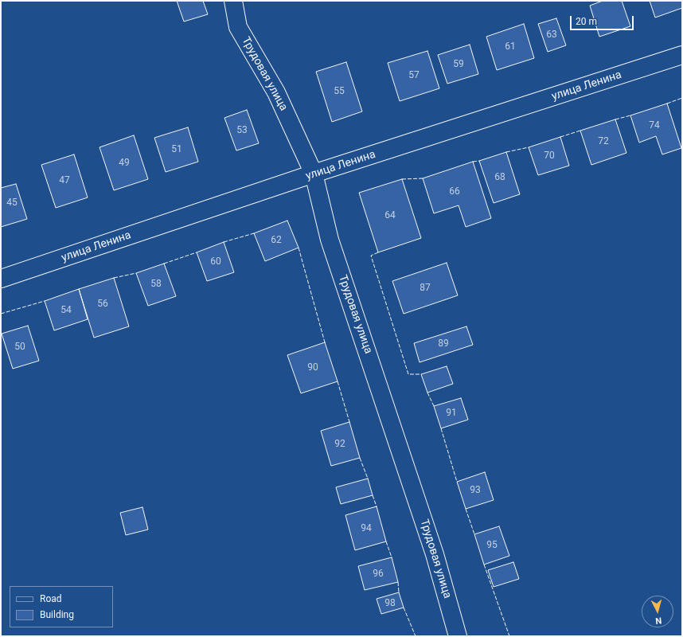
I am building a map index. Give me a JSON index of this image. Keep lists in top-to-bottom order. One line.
{"streets":{"main road":["Трудовая улица","улица Ленина"]},"crossings":[["Трудовая улица","улица Ленина"]],"house_numbers":["63","61","59","57","55","74","53","72","51","70","49","68","47","66","45","64","62","60","58","87","56","54","89","50","90","91","92","93","94","95","96","98"],"legend":["Road","Building"],"scale_bar":"20 m","north":"bottom"}
